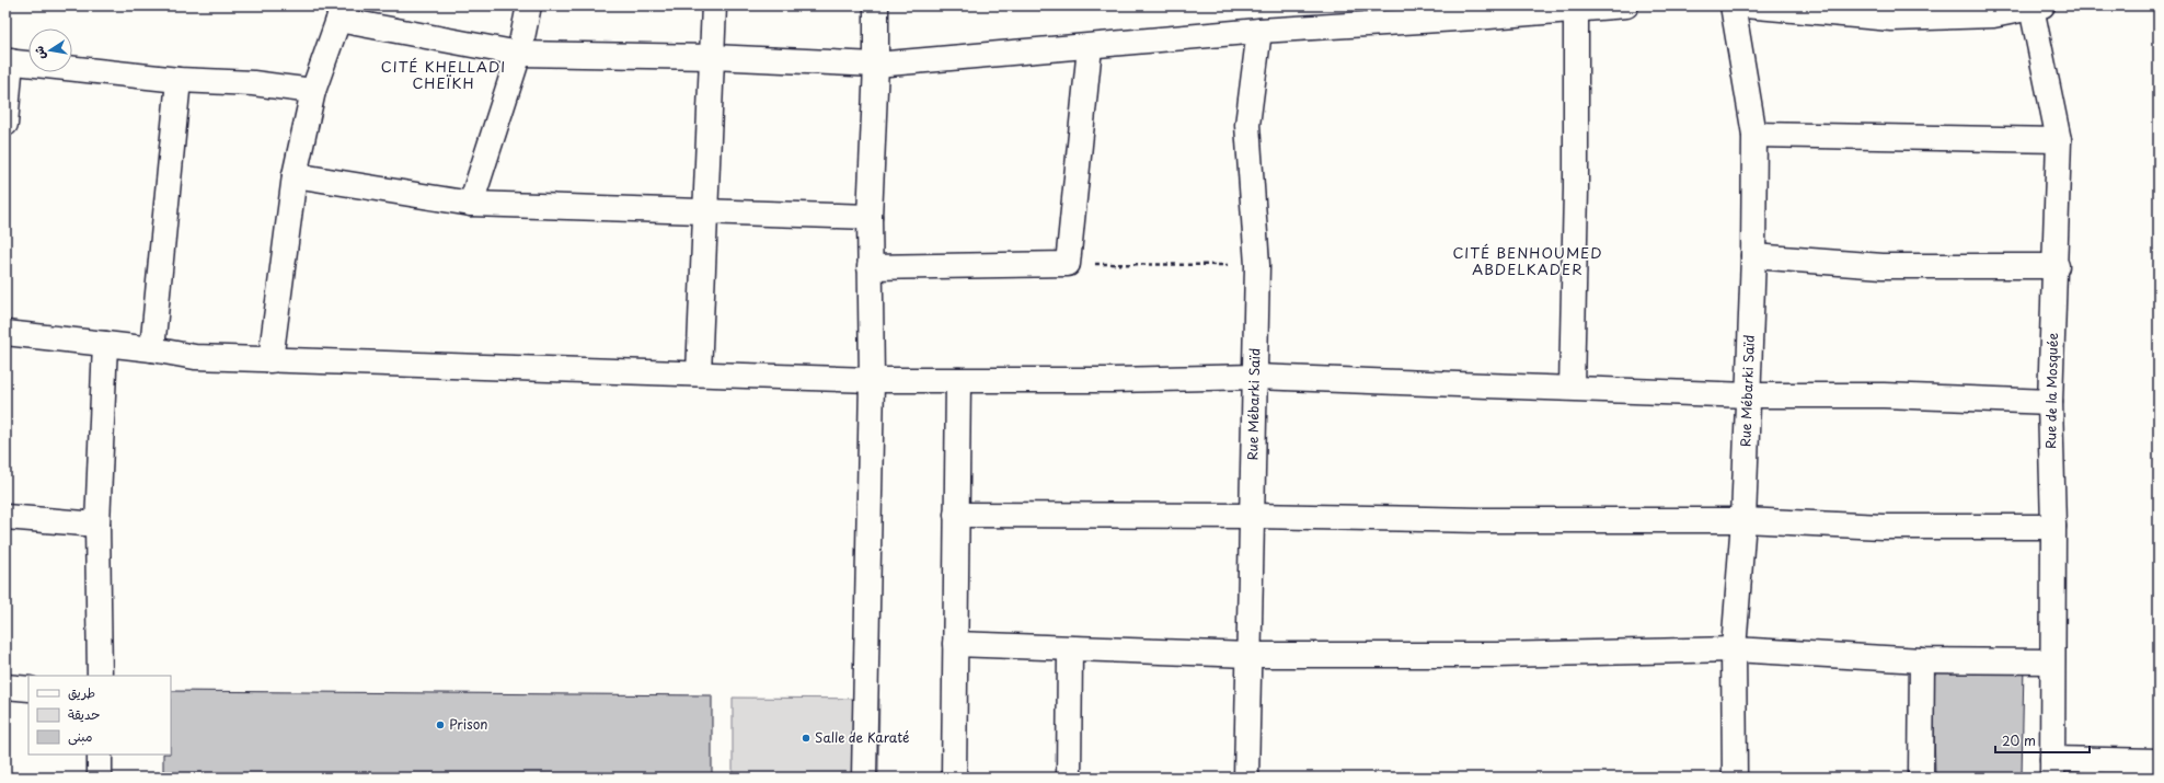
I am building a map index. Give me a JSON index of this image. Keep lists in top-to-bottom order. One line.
{"streets":{"street":["Rue Mébarki Saïd","Rue de la Mosquée"]},"districts":["CITÉ KHELLADI CHEÏKH","CITÉ BENHOUMED ABDELKADER"],"places":["Prison","Salle de Karaté"],"legend":["طريق","حديقة","مبنى"],"scale_bar":"20 m","north":"left"}
